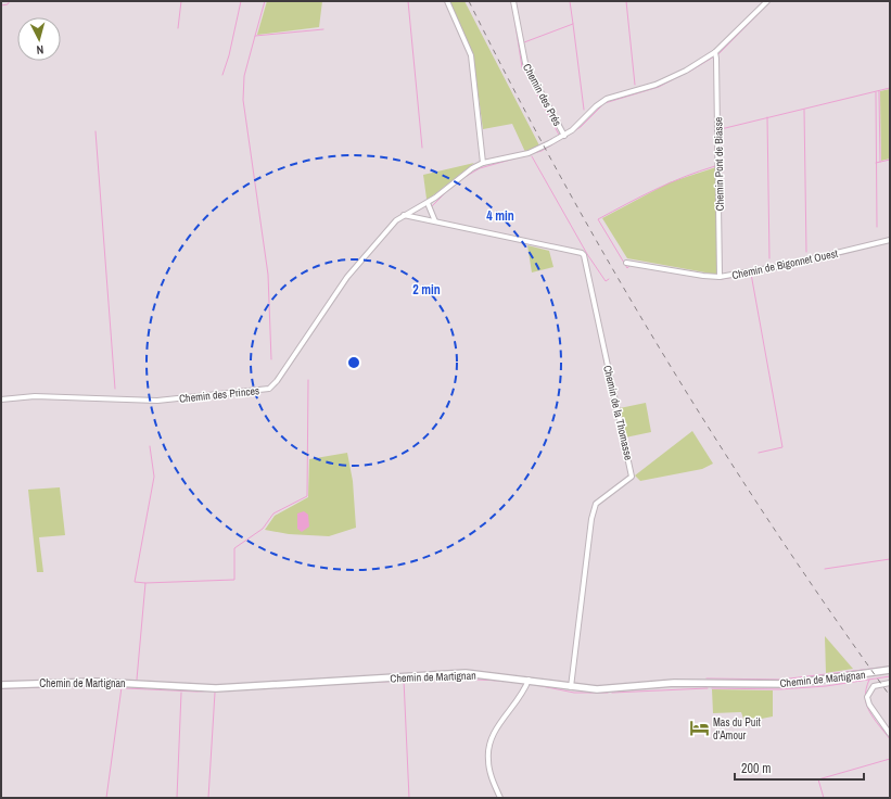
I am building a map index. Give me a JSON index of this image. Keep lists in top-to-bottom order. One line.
{"streets":{"main road":["Chemin de Martignan"],"street":["Chemin des Prés","Chemin Pont de Biasse","Chemin de Bigonnet Ouest","Chemin des Princes","Chemin de la Thomasse"]},"crossings":[["Chemin des Prés","Chemin des Princes"],["Chemin Pont de Biasse","Chemin de Bigonnet Ouest"],["Chemin Pont de Biasse","Chemin des Princes"],["Chemin de la Thomasse","Chemin de Martignan"]],"places":{"hotel":["Mas du Puit d'Amour"]},"scale_bar":"200 m","north":"bottom","rings":["4 min","2 min"]}
